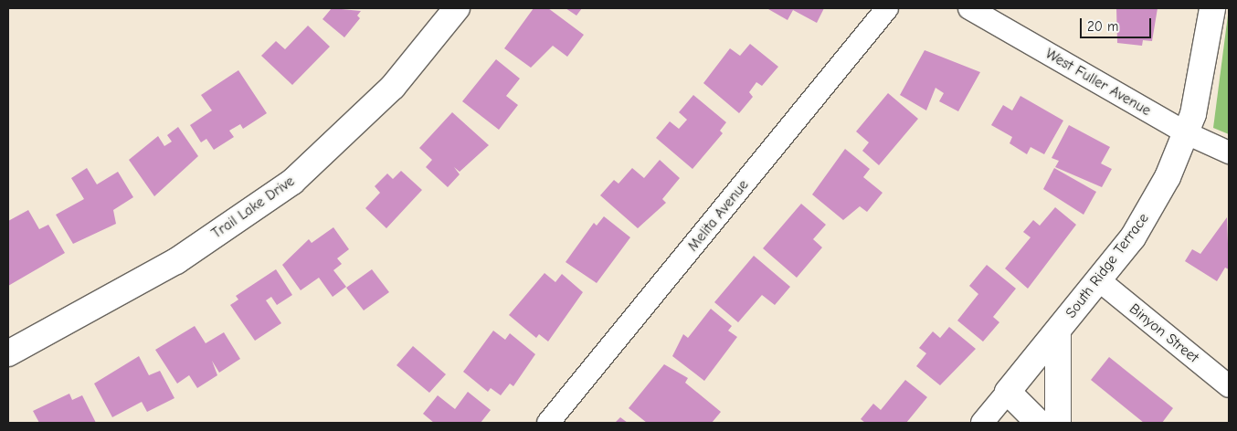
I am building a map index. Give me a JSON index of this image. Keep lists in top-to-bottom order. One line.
{"streets":{"street":["West Fuller Avenue","Trail Lake Drive","Melita Avenue","South Ridge Terrace","Binyon Street"]},"crossings":[["West Fuller Avenue","South Ridge Terrace"],["South Ridge Terrace","Binyon Street"]],"scale_bar":"20 m"}
